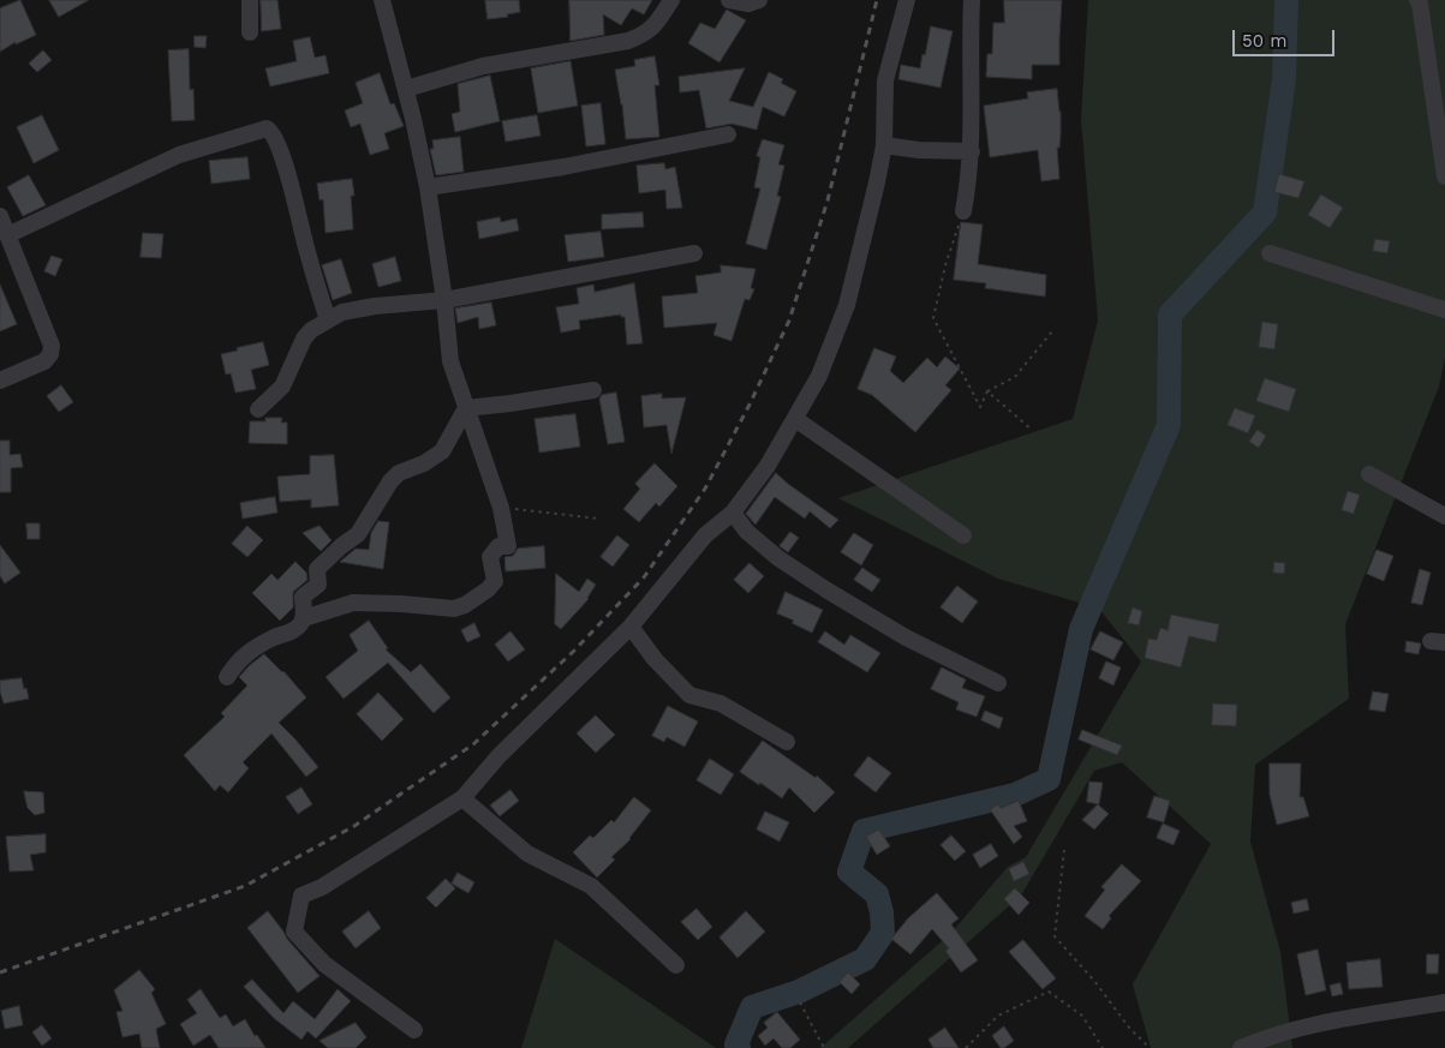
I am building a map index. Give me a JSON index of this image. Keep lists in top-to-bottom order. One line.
{"scale_bar":"50 m"}
